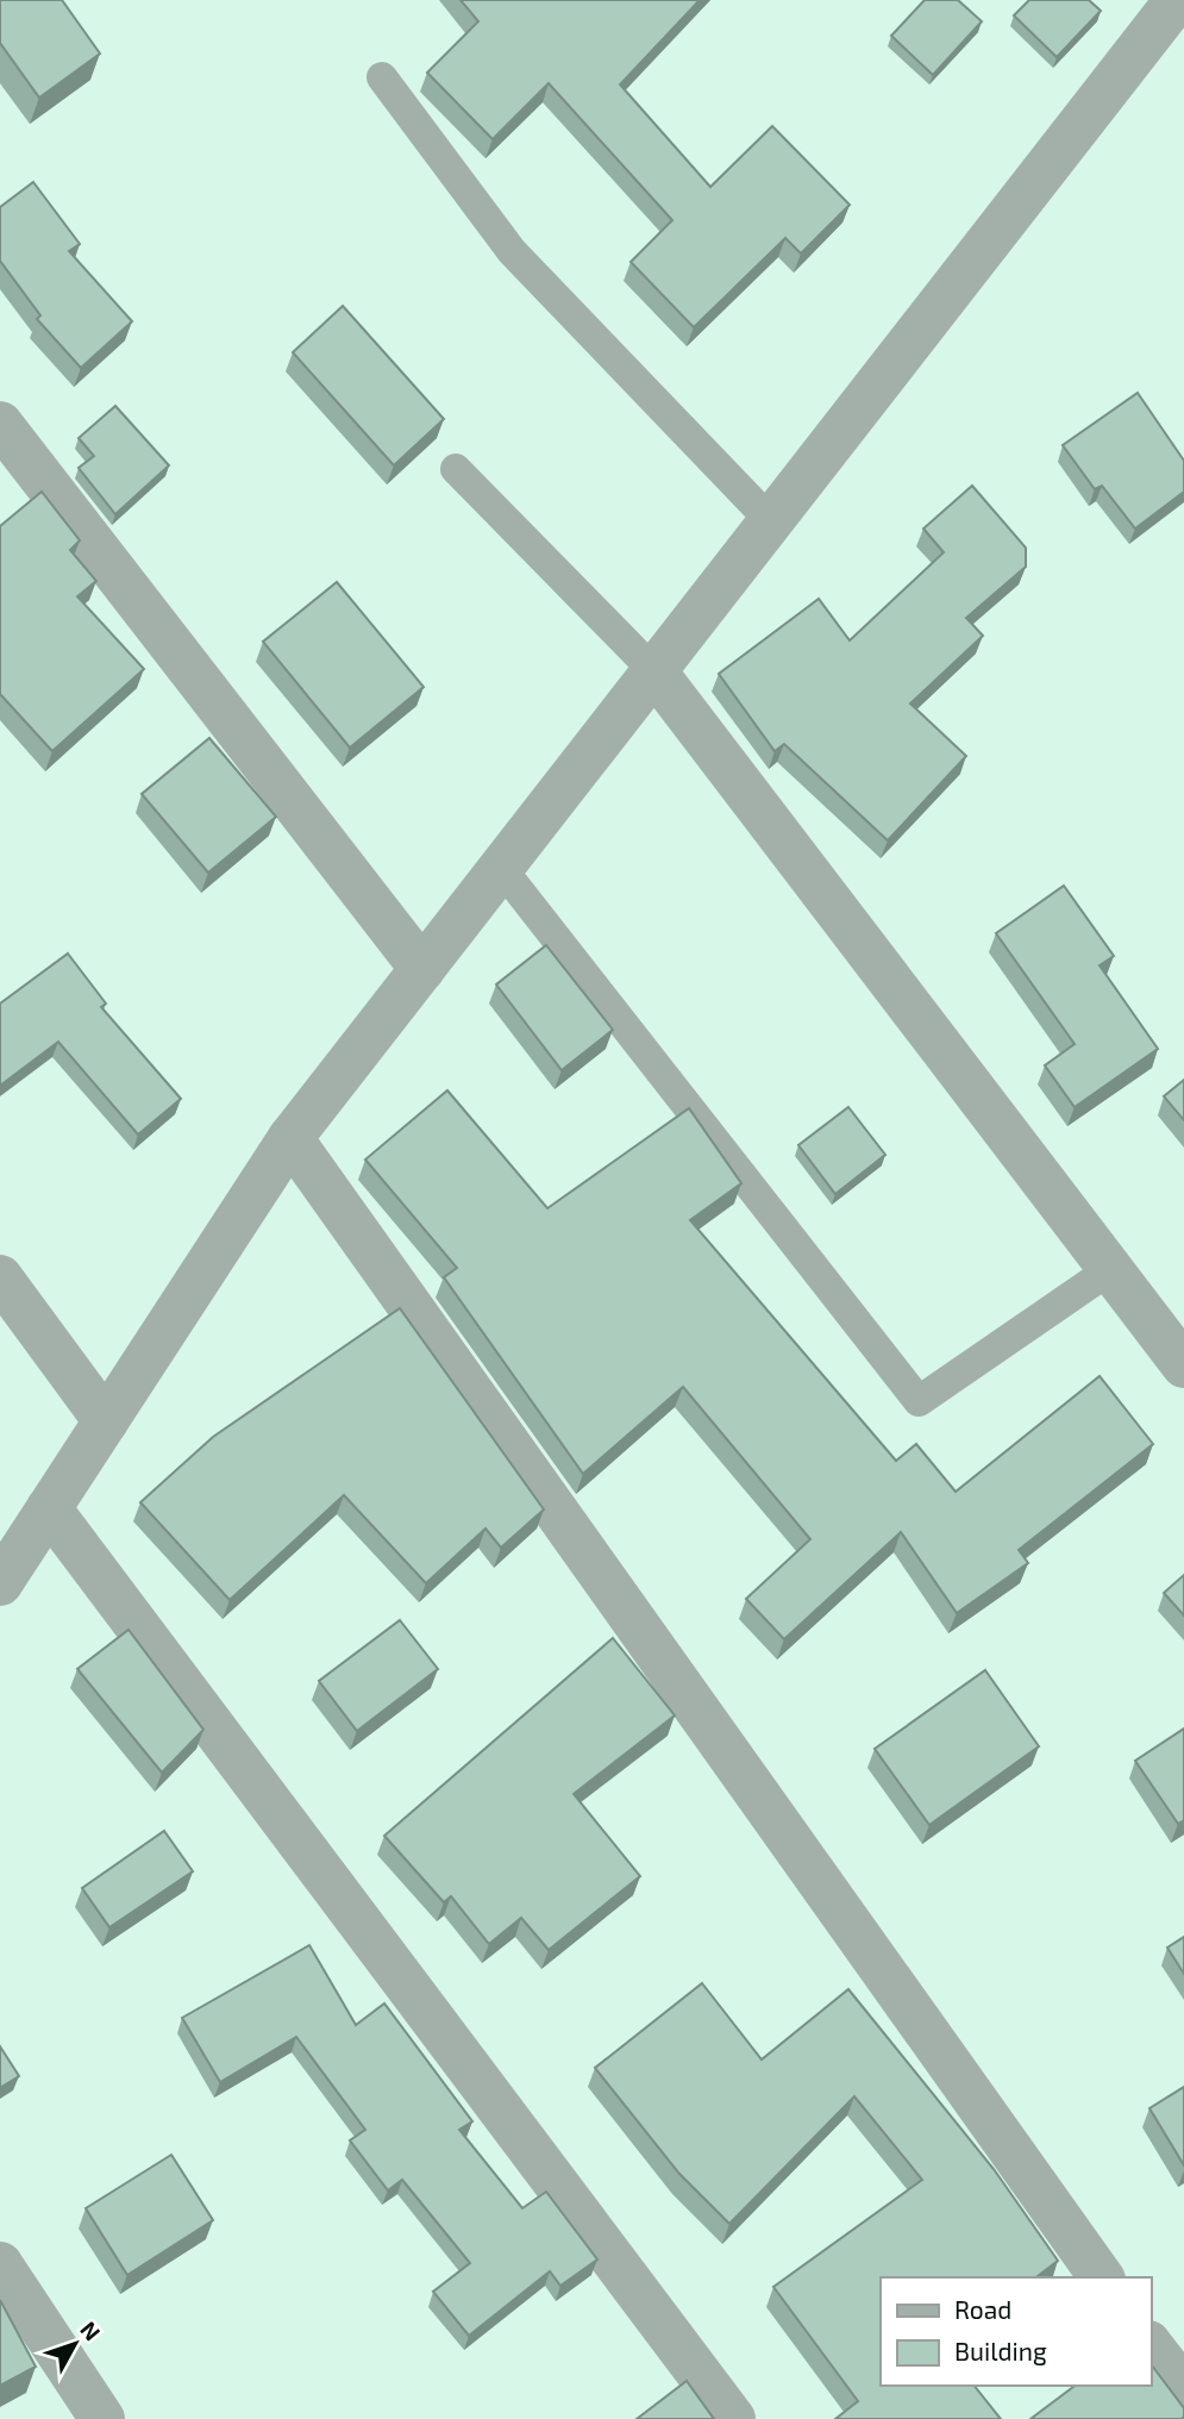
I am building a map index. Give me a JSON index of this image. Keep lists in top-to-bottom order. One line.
{"legend":["Road","Building"],"north":"top right"}
